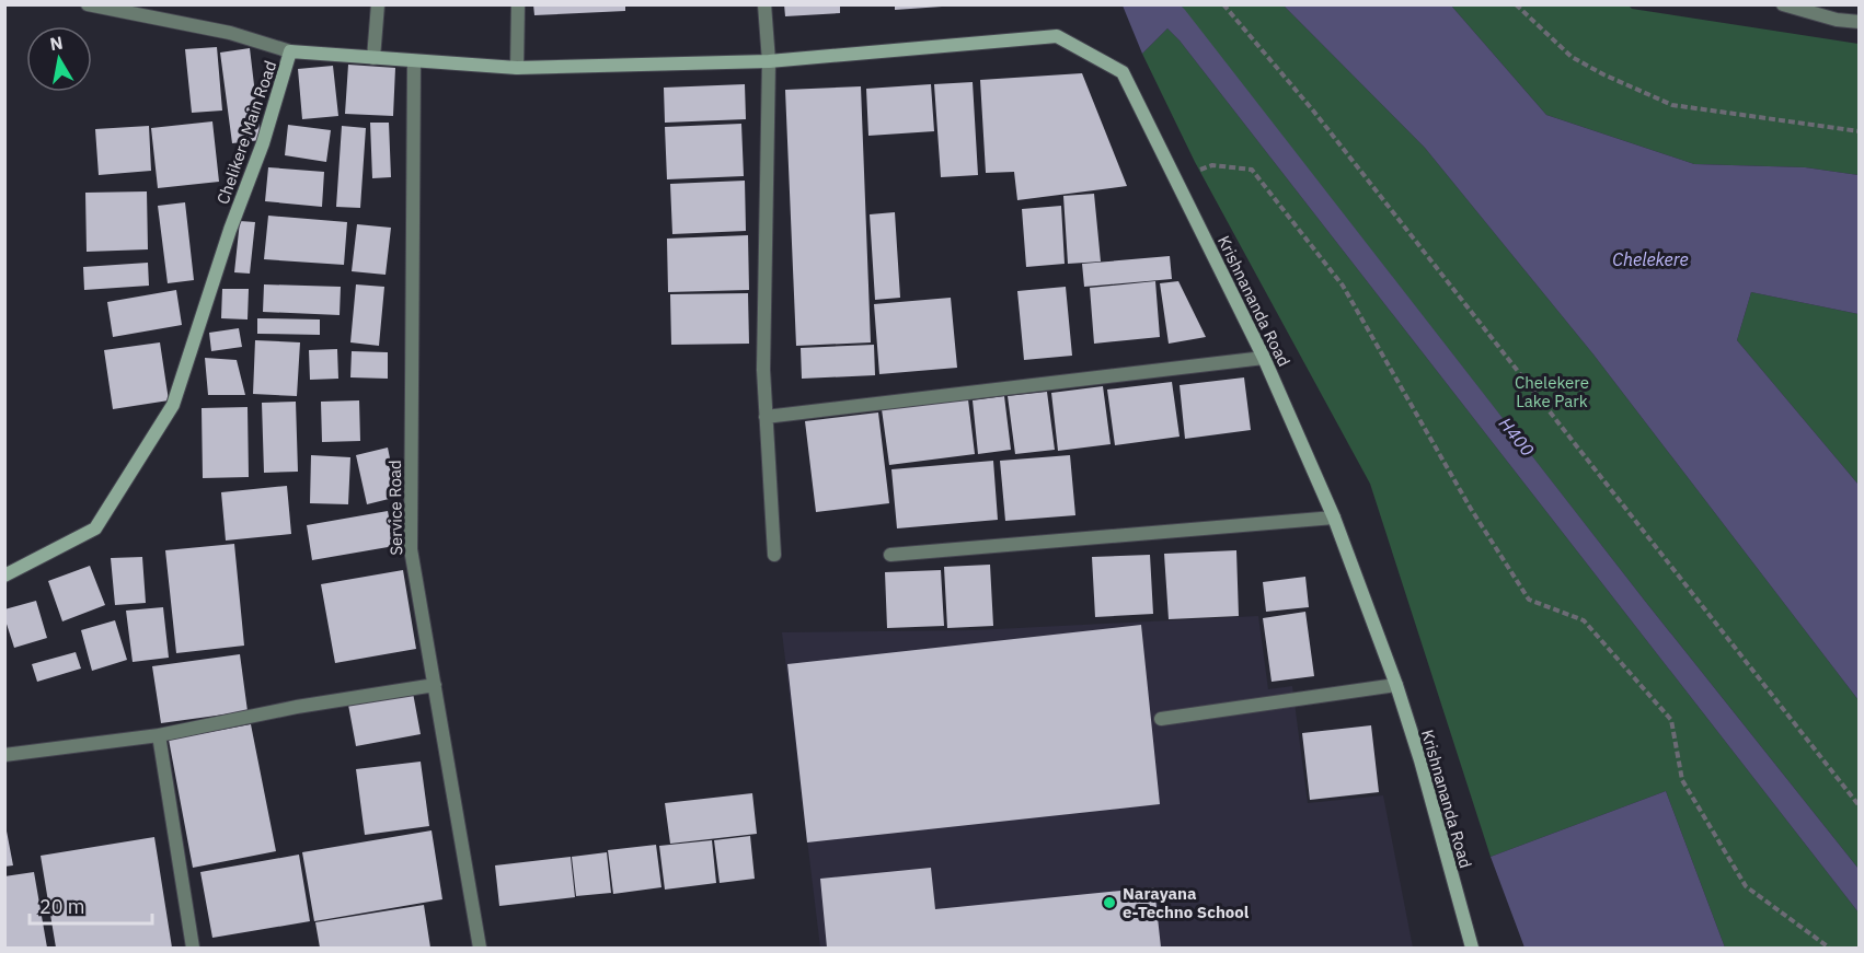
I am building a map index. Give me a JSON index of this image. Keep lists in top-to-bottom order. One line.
{"streets":{"street":["Chelikere Main Road","Krishnananda Road","Service Road"]},"crossings":[["Chelikere Main Road","Krishnananda Road"],["Chelikere Main Road","Service Road"]],"water":["Chelekere","H400"],"parks":["Chelekere Lake Park"],"places":["Narayana e-Techno School"],"scale_bar":"20 m","north":"top"}
